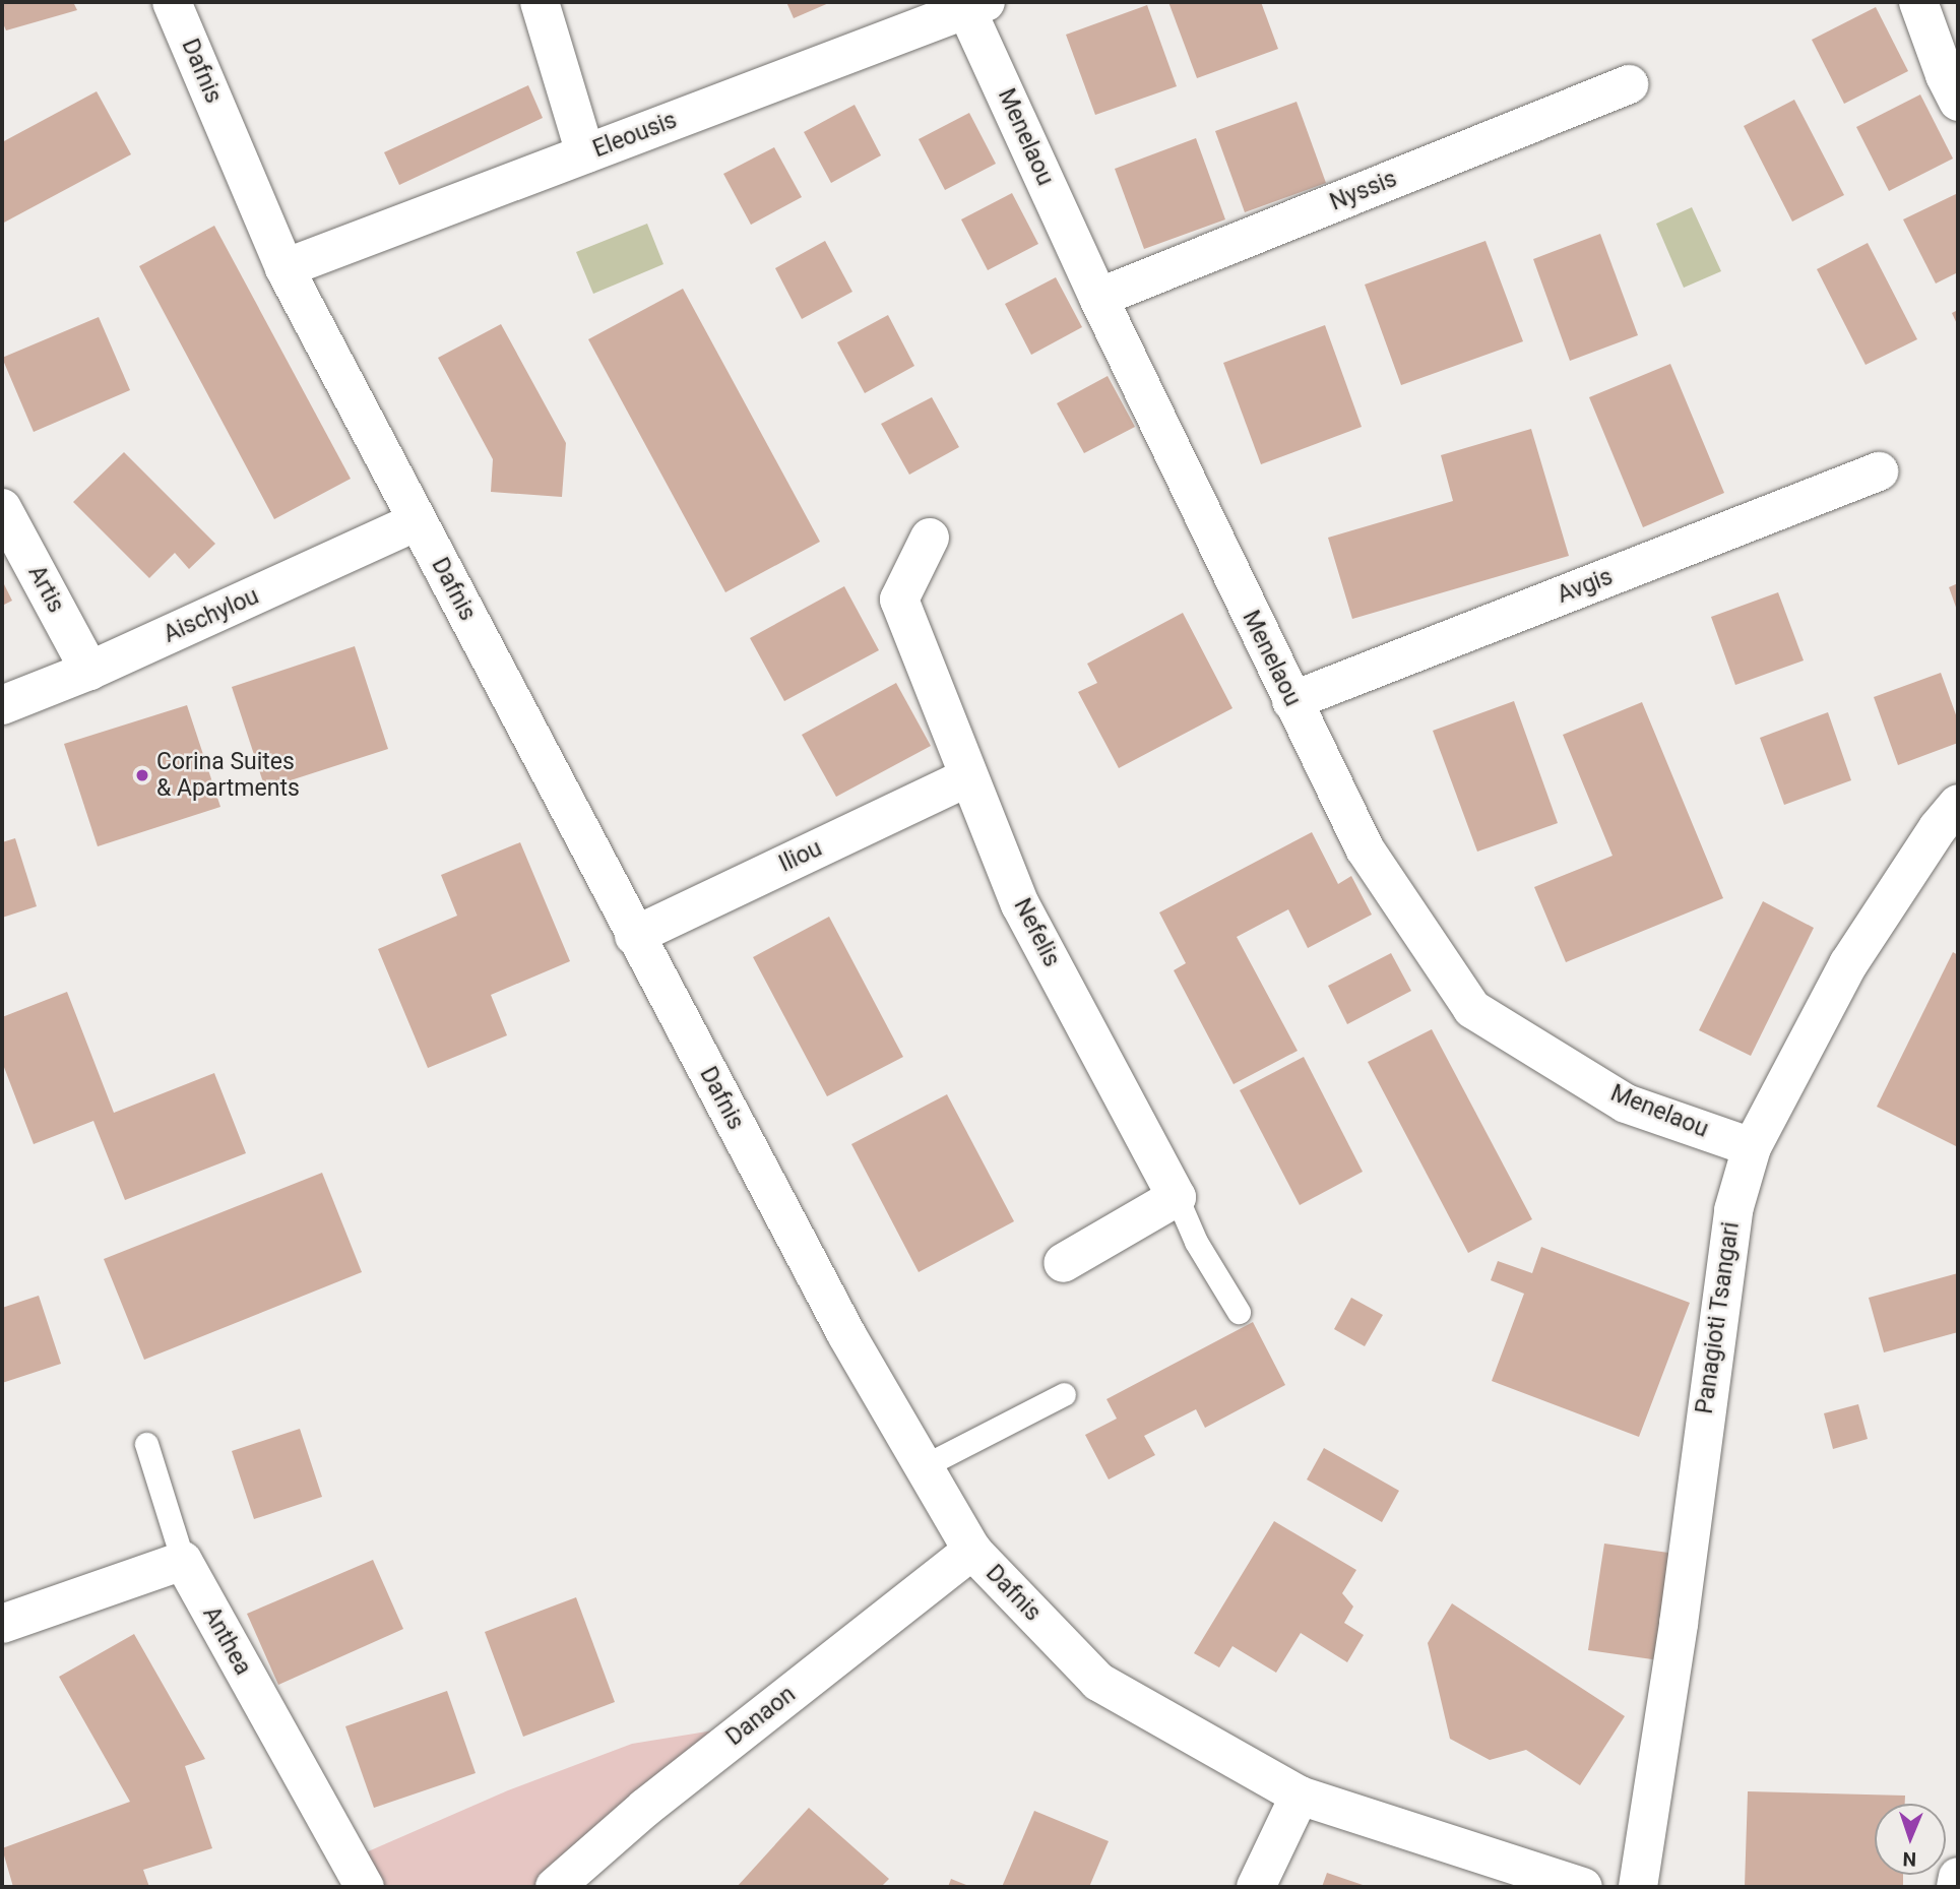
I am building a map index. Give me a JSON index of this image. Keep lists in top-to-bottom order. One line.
{"streets":{"street":["Dafnis","Eleousis","Menelaou","Nyssis","Avgis","Artis","Aischylou","Iliou","Nefelis","Panagioti Tsangari","Anthea","Danaon"]},"crossings":[["Dafnis","Eleousis"],["Dafnis","Aischylou"],["Dafnis","Iliou"],["Dafnis","Danaon"],["Eleousis","Menelaou"],["Menelaou","Nyssis"],["Menelaou","Avgis"],["Menelaou","Panagioti Tsangari"],["Artis","Aischylou"],["Iliou","Nefelis"]],"places":["Corina Suites & Apartments"],"north":"bottom"}
